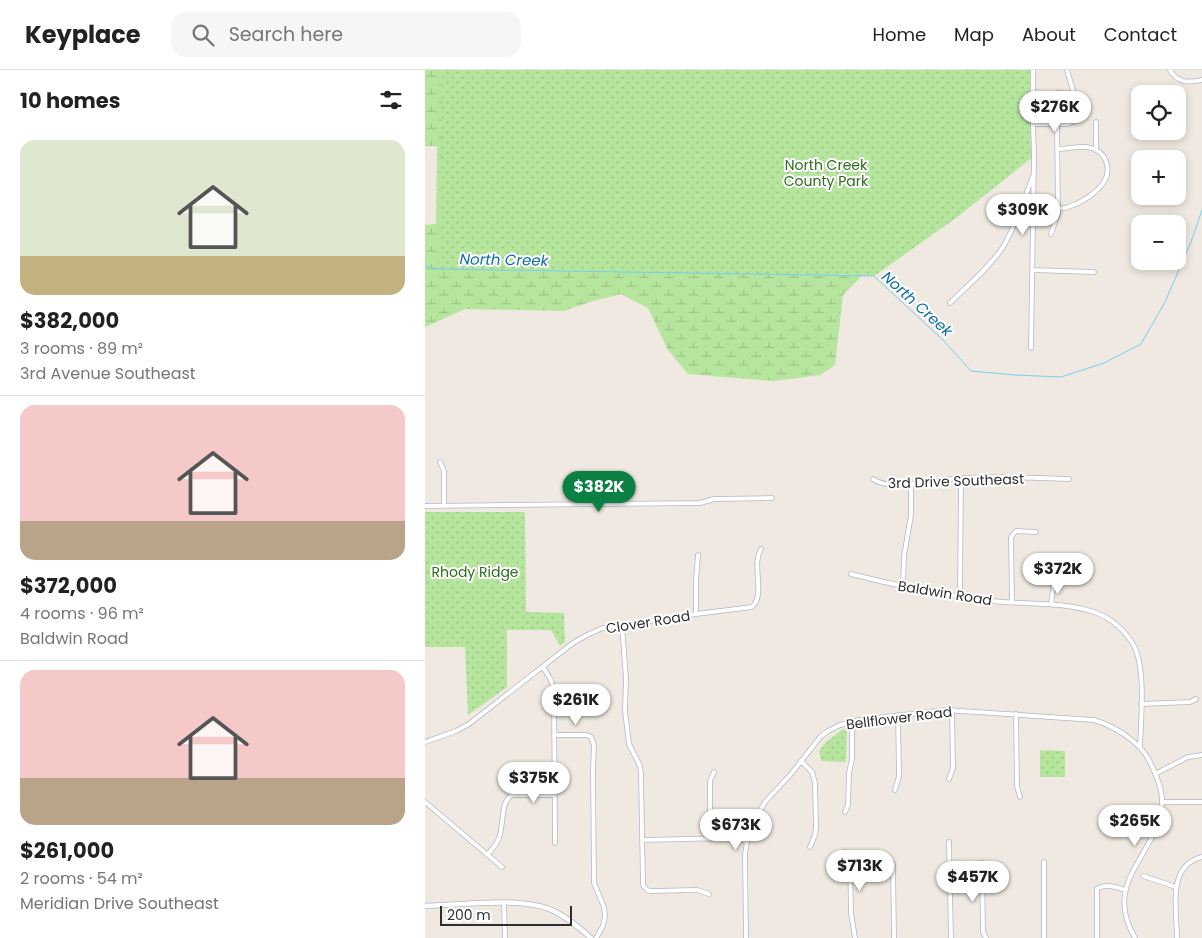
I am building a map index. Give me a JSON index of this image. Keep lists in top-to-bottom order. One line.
{"streets":{"street":["3rd Drive Southeast","Baldwin Road","Clover Road","Bellflower Road"]},"crossings":[["Baldwin Road","Bellflower Road"]],"water":["North Creek"],"parks":["North Creek County Park","Rhody Ridge"],"scale_bar":"200 m","page":{"header":"Keyplace","search":"Search here","nav":["Home","Map","About","Contact"],"heading":"10 homes","map_buttons":["+","−"],"price":["$276K","$309K","$382K","$372K","$261K","$375K","$265K","$673K","$713K","$457K"],"list":[{"name":"$382,000","note":"3 rooms · 89 m² · 3rd Avenue Southeast"},{"name":"$372,000","note":"4 rooms · 96 m² · Baldwin Road"},{"name":"$261,000","note":"2 rooms · 54 m² · Meridian Drive Southeast"}],"scale":"200 m"}}
